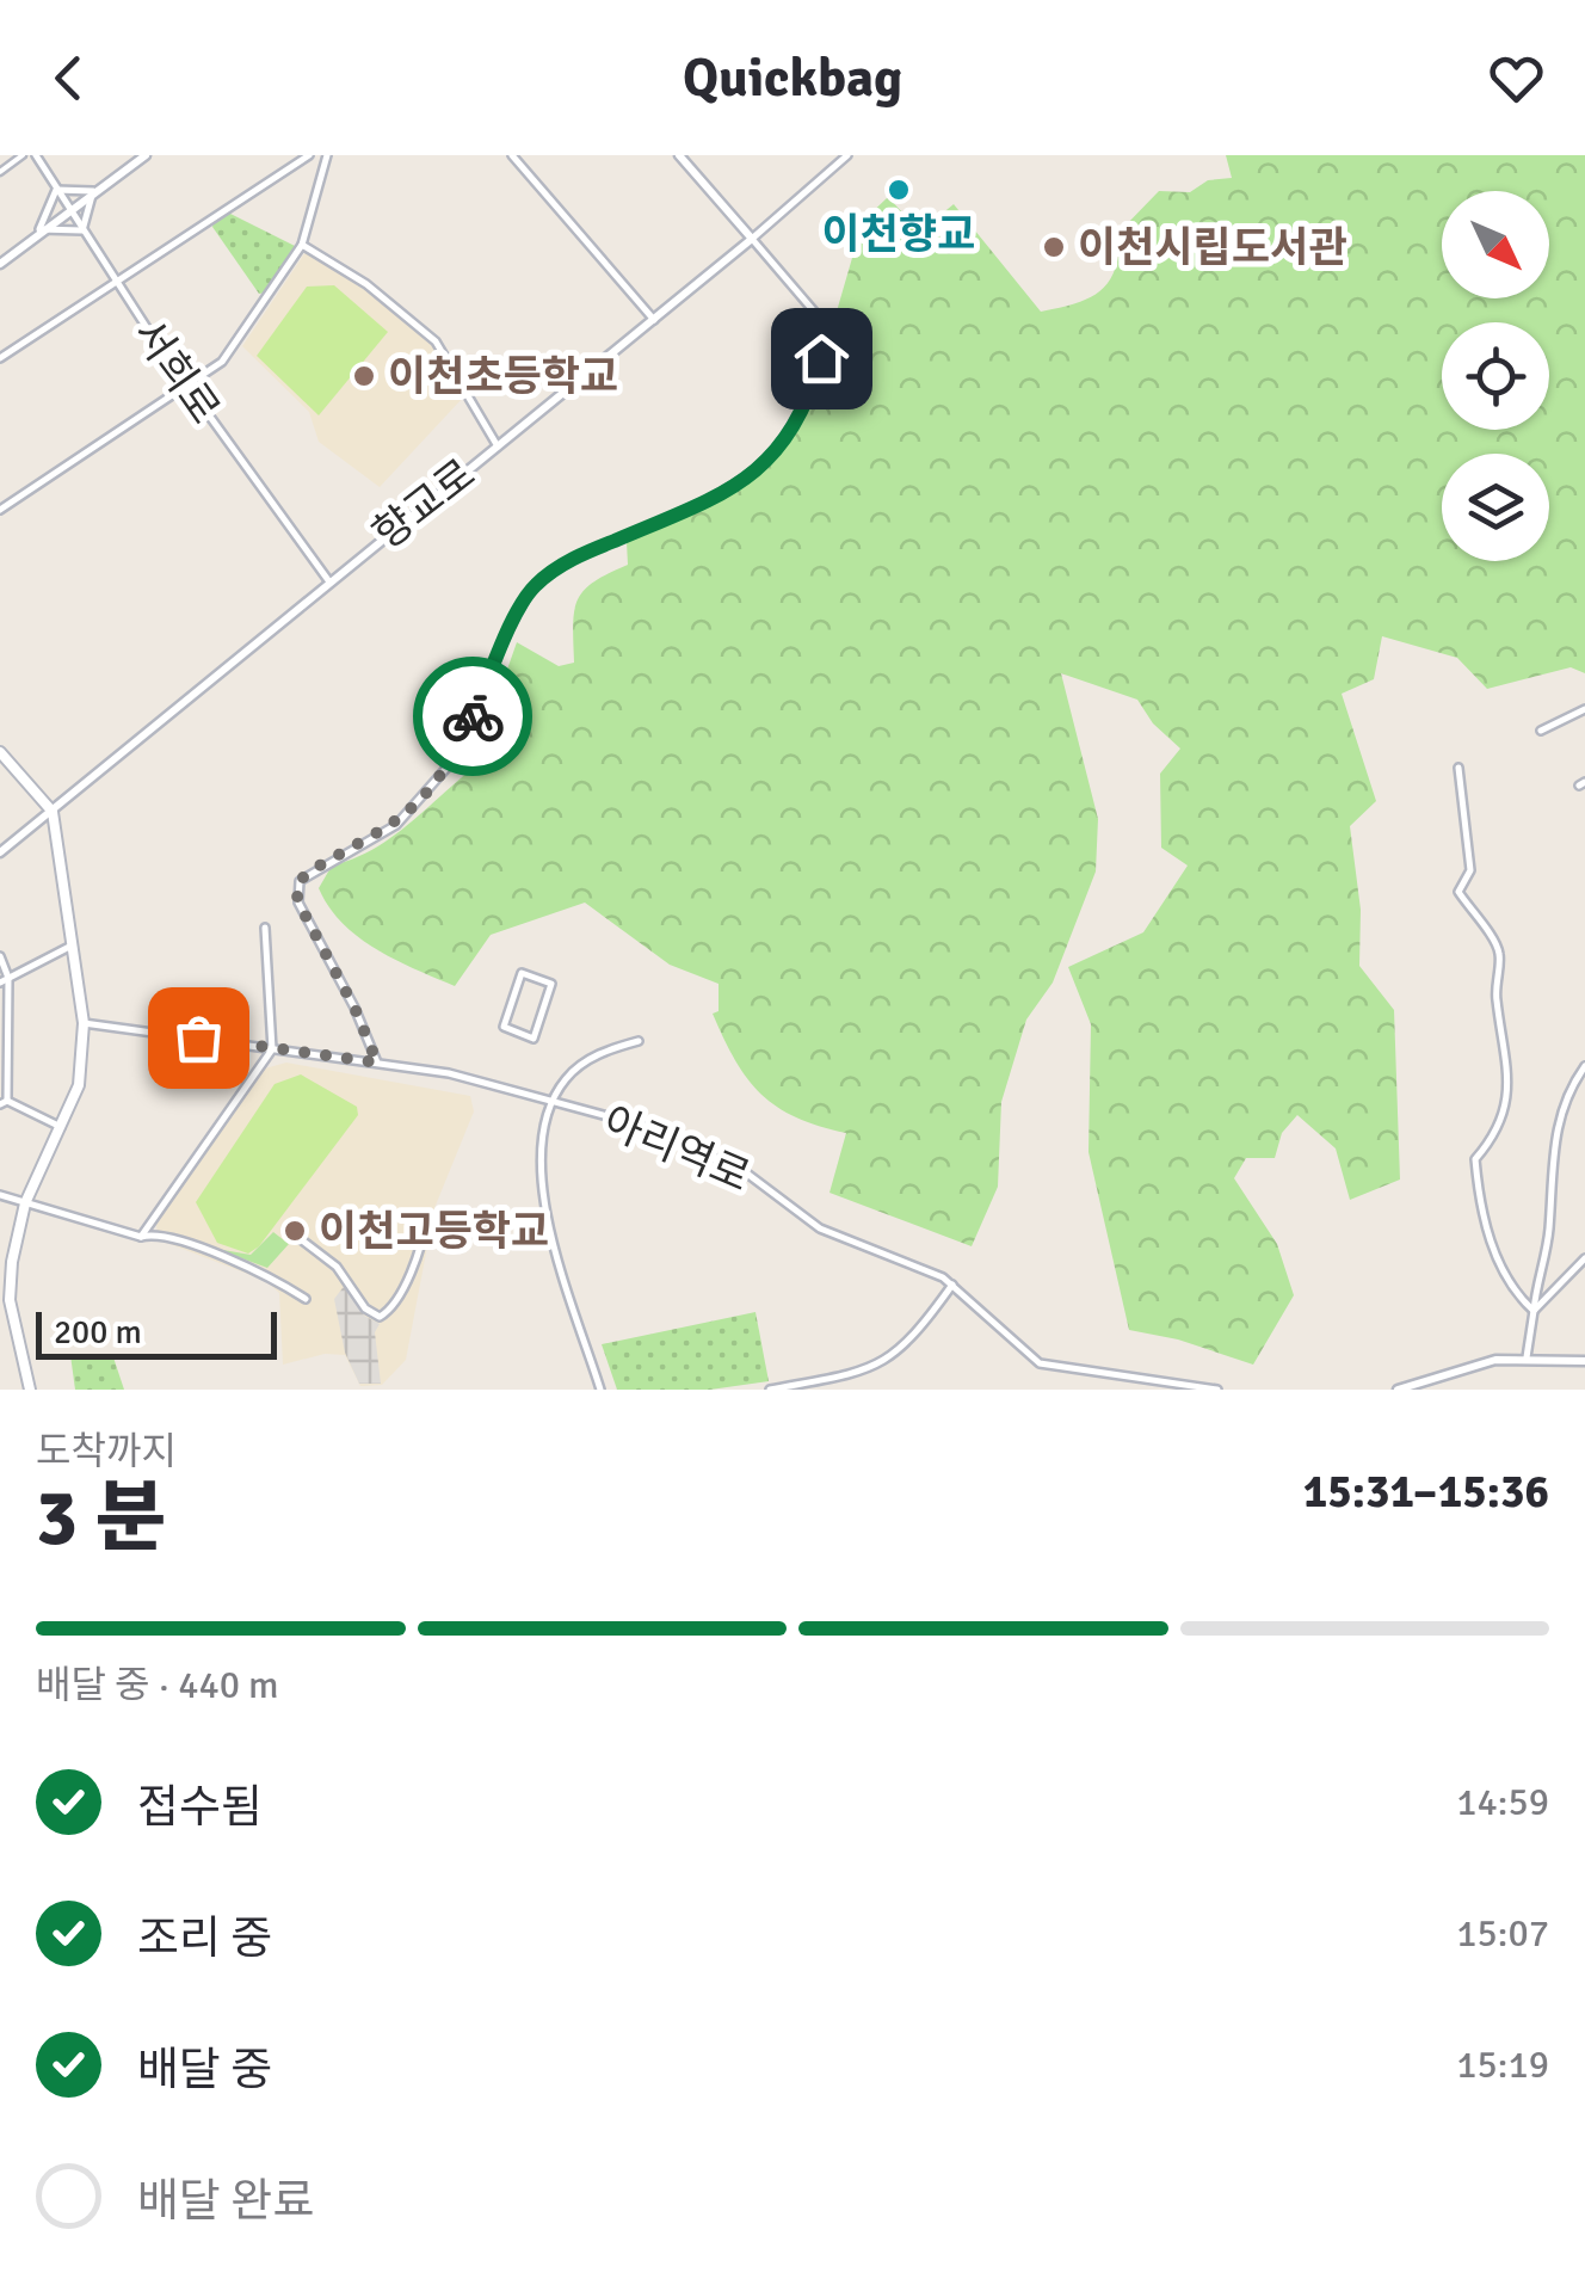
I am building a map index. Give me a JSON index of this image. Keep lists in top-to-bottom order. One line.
{"streets":{"street":["서희로","향교로","아리역로"]},"crossings":[["서희로","향교로"]],"places":["이천향교","이천시립도서관","이천초등학교","이천고등학교"],"scale_bar":"200 m","north":"bottom right","page":{"header":"Quickbag","scale":"200 m","heading":["3 분","도착까지","15:31–15:36"],"bar":"배달 중 · 440 m","list":[["접수됨","14:59"],["조리 중","15:07"],["배달 중","15:19"],"배달 완료"]}}
